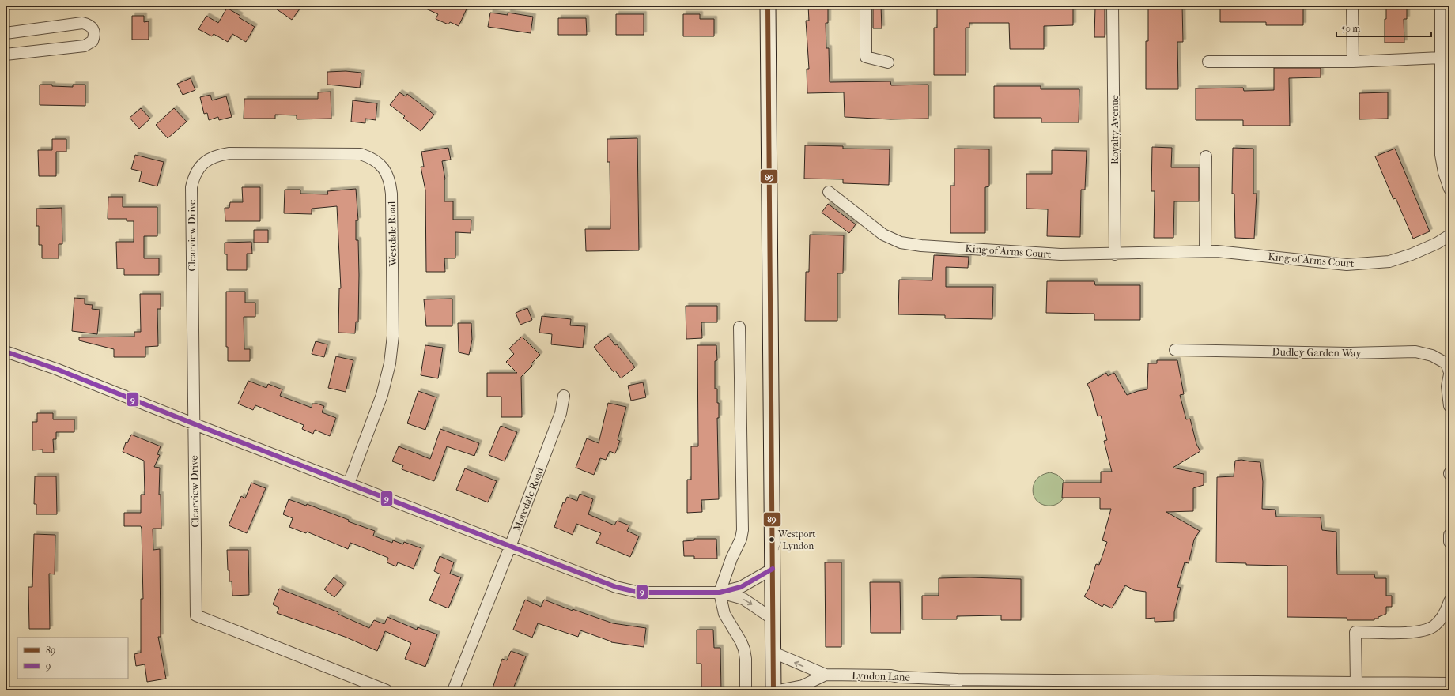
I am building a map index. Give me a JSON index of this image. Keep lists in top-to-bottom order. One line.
{"streets":{"street":["Royalty Avenue","Westdale Road","Clearview Drive","King of Arms Court","Dudley Garden Way","Moredale Road","Lyndon Lane"]},"crossings":[["Royalty Avenue","King of Arms Court"],["Westdale Road","Clearview Drive"]],"places":["Westport / Lyndon"],"lines":["transit line 89","transit line 9"],"legend":["89","9"],"scale_bar":"50 m"}
